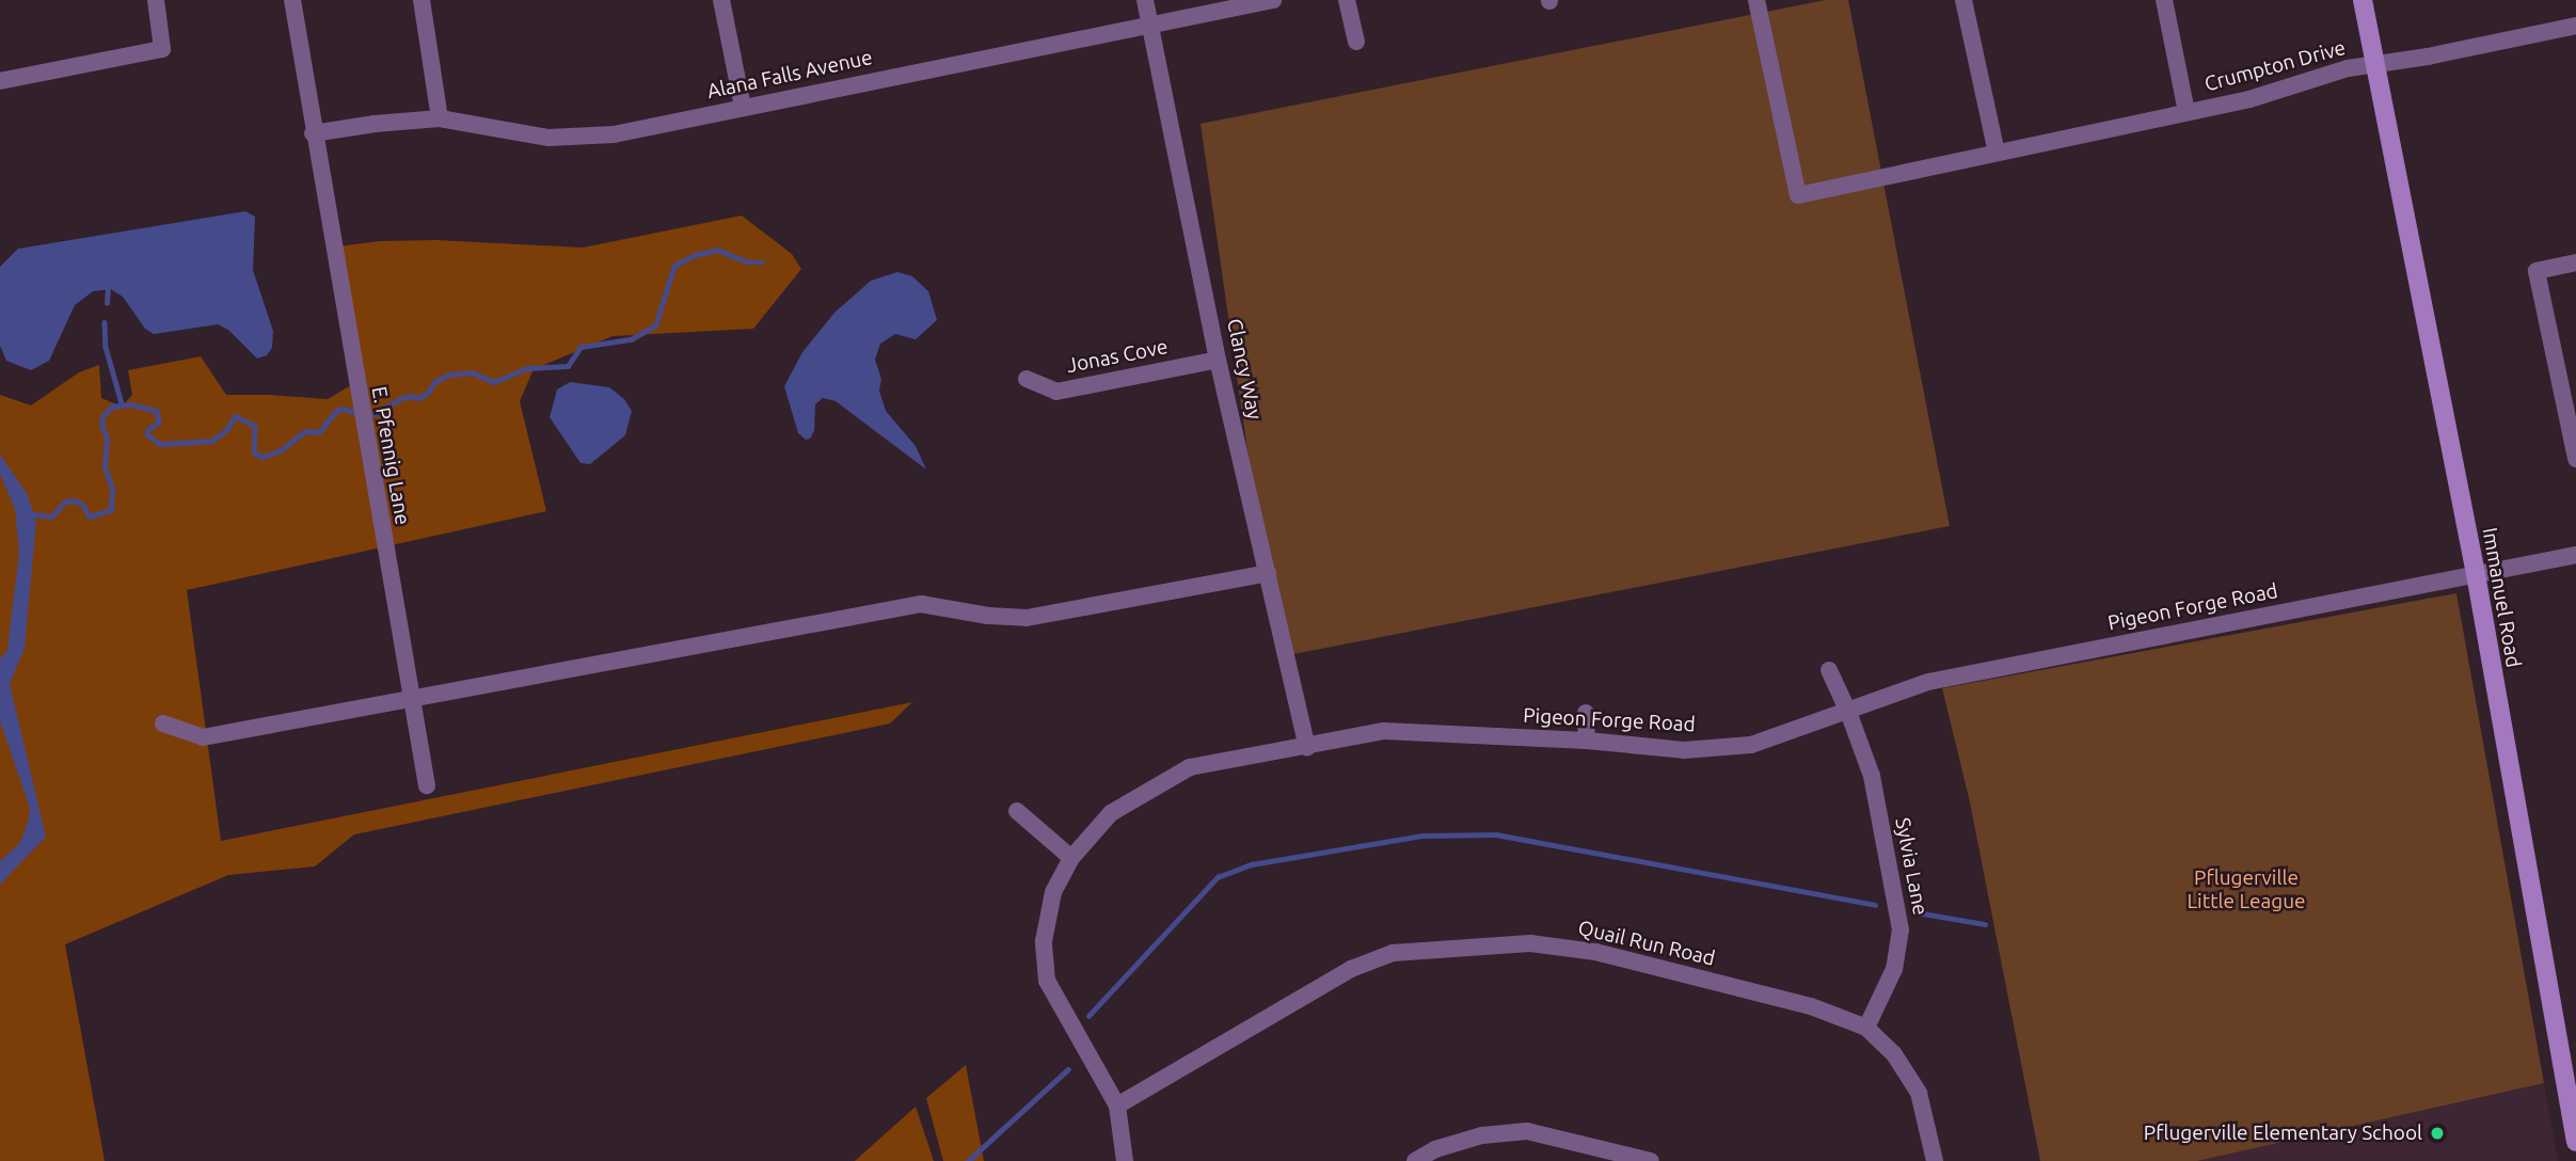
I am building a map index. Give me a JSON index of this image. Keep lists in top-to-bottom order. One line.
{"streets":{"street":["Crumpton Drive","Alana Falls Avenue","Jonas Cove","Clancy Way","E. Pfennig Lane","Immanuel Road","Pigeon Forge Road","Sylvia Lane","Quail Run Road"]},"crossings":[["Crumpton Drive","Immanuel Road"],["Alana Falls Avenue","Clancy Way"],["Alana Falls Avenue","E. Pfennig Lane"],["Jonas Cove","Clancy Way"],["Clancy Way","Pigeon Forge Road"],["Immanuel Road","Pigeon Forge Road"],["Pigeon Forge Road","Sylvia Lane"],["Pigeon Forge Road","Quail Run Road"],["Sylvia Lane","Quail Run Road"]],"parks":["Pflugerville Little League"],"places":["Pflugerville Elementary School"]}
